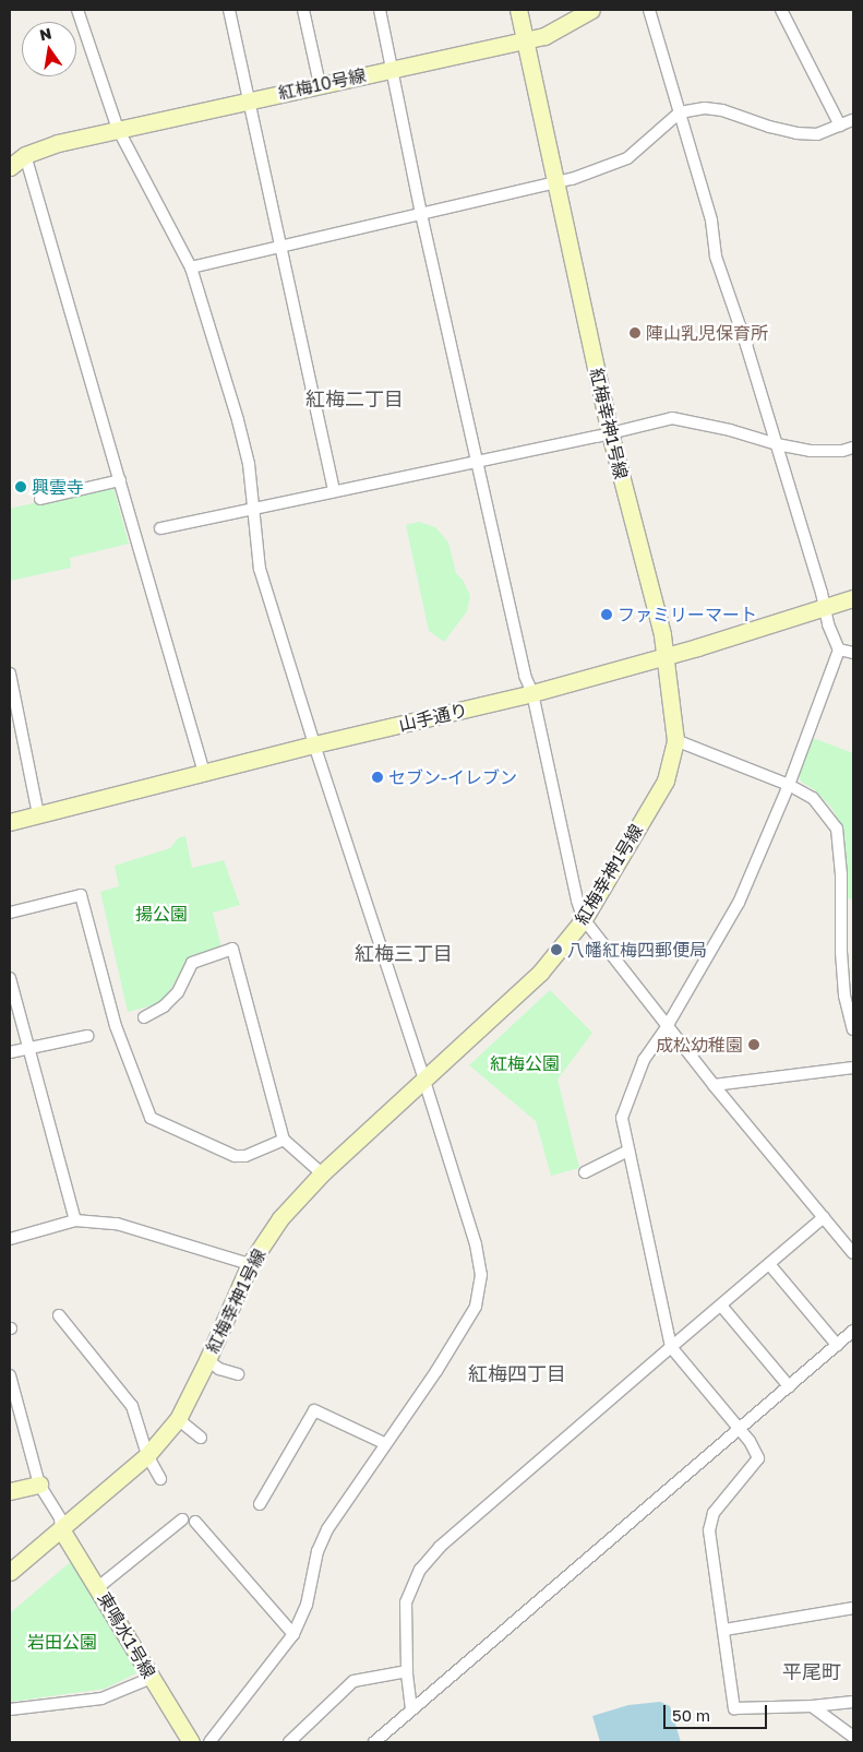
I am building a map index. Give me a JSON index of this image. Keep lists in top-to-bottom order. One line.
{"streets":{"street":["紅梅10号線","紅梅幸神1号線","山手通り","東鳴水1号線"]},"crossings":[["紅梅10号線","紅梅幸神1号線"],["紅梅幸神1号線","山手通り"],["紅梅幸神1号線","東鳴水1号線"]],"districts":["紅梅二丁目","紅梅三丁目","紅梅四丁目","平尾町"],"parks":["揚公園","紅梅公園","岩田公園"],"places":["陣山乳児保育所","興雲寺","ファミリーマート","セブン-イレブン","八幡紅梅四郵便局","成松幼稚園"],"scale_bar":"50 m","north":"top"}
